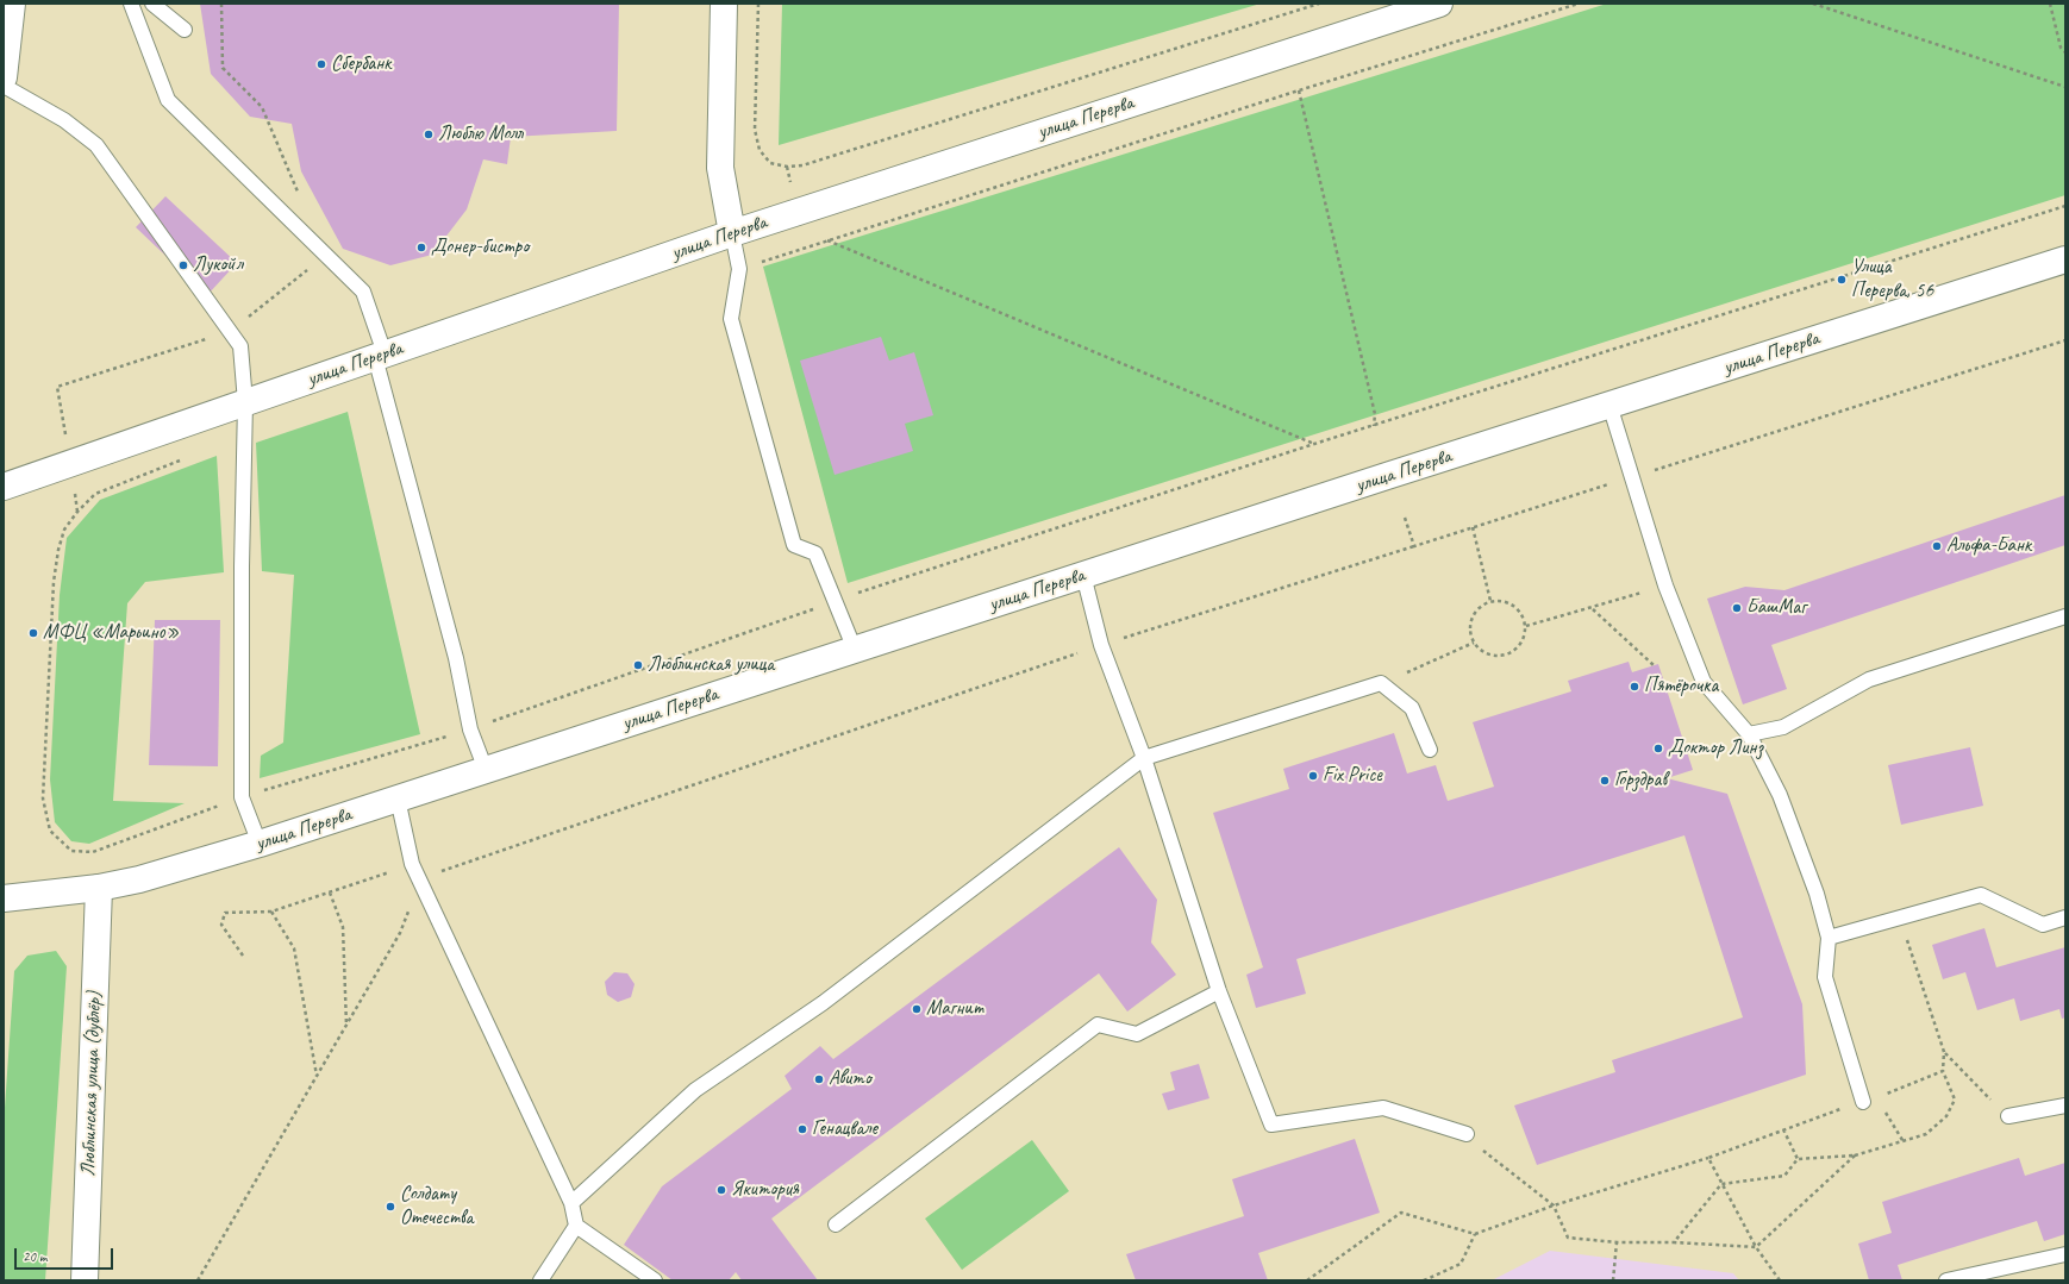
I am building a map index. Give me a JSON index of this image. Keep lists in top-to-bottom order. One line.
{"streets":{"main road":["улица Перерва","Люблинская улица (дублёр)"]},"crossings":[["улица Перерва","Люблинская улица (дублёр)"]],"places":["Сбербанк","Люблю Молл","Донер-бистро","Лукойл","Улица Перерва, 56","Альфа-Банк","БашМаг","МФЦ «Марьино»","Люблинская улица","Пятёрочка","Доктор Линз","Fix Price","Горздрав","Магнит","Авито","Генацвале","Якитория","Солдату Отечества"],"scale_bar":"20 m"}
